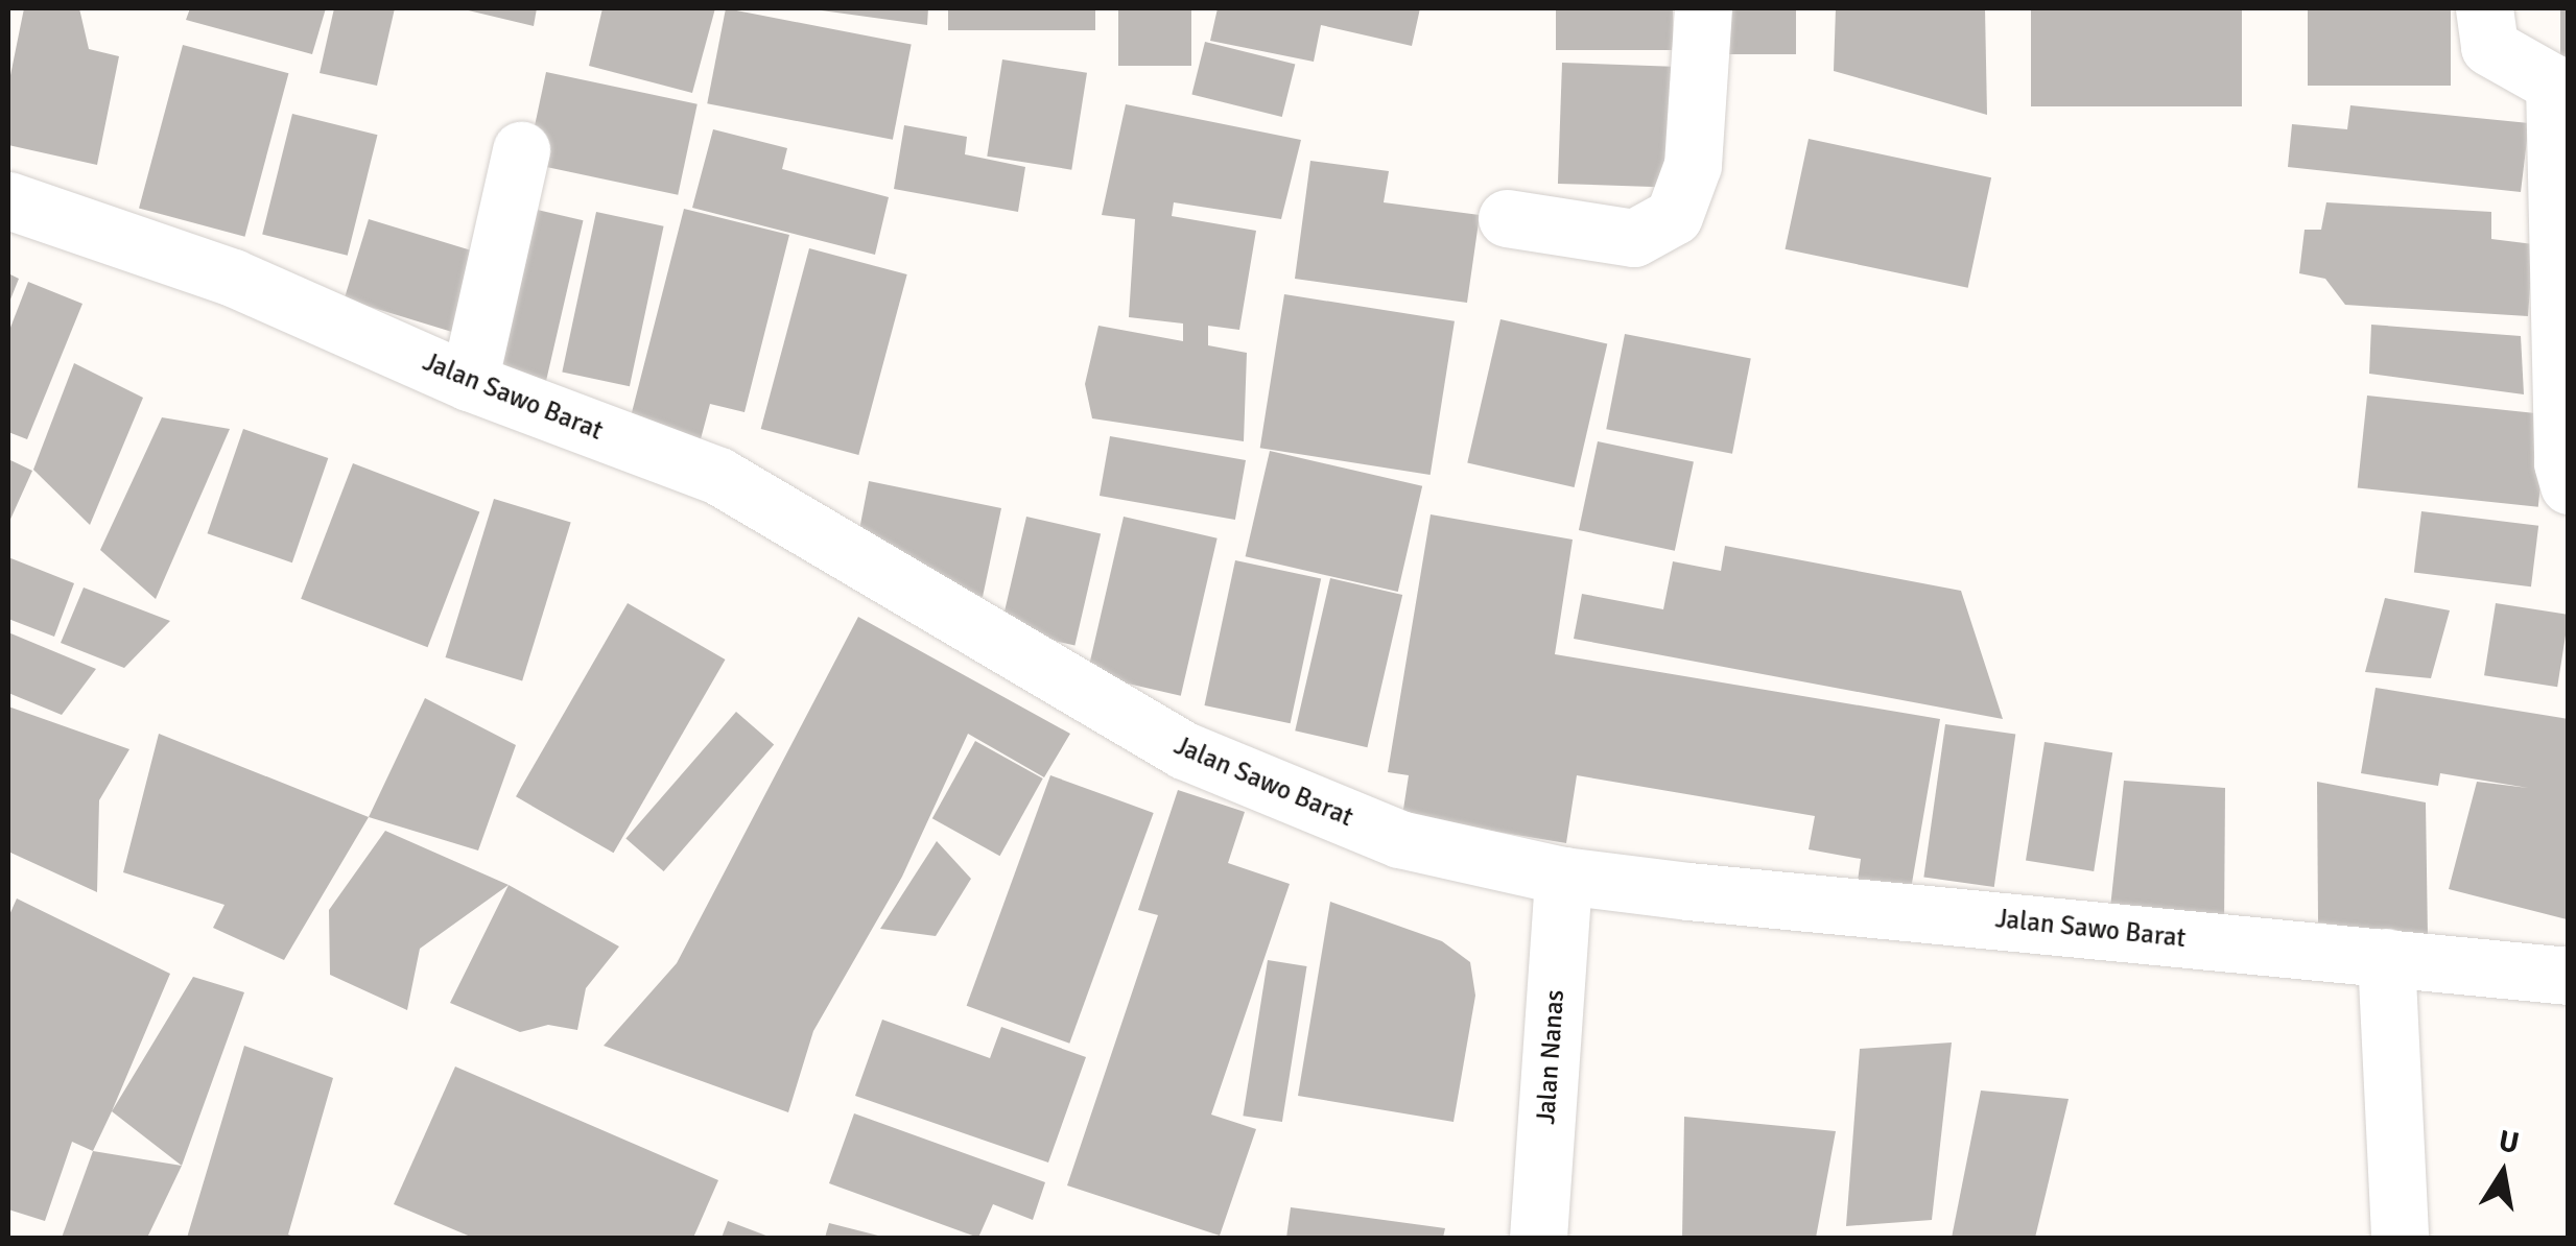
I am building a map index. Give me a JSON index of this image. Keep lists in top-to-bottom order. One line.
{"streets":{"street":["Jalan Sawo Barat","Jalan Nanas"]},"crossings":[["Jalan Sawo Barat","Jalan Nanas"]],"north":"top"}
